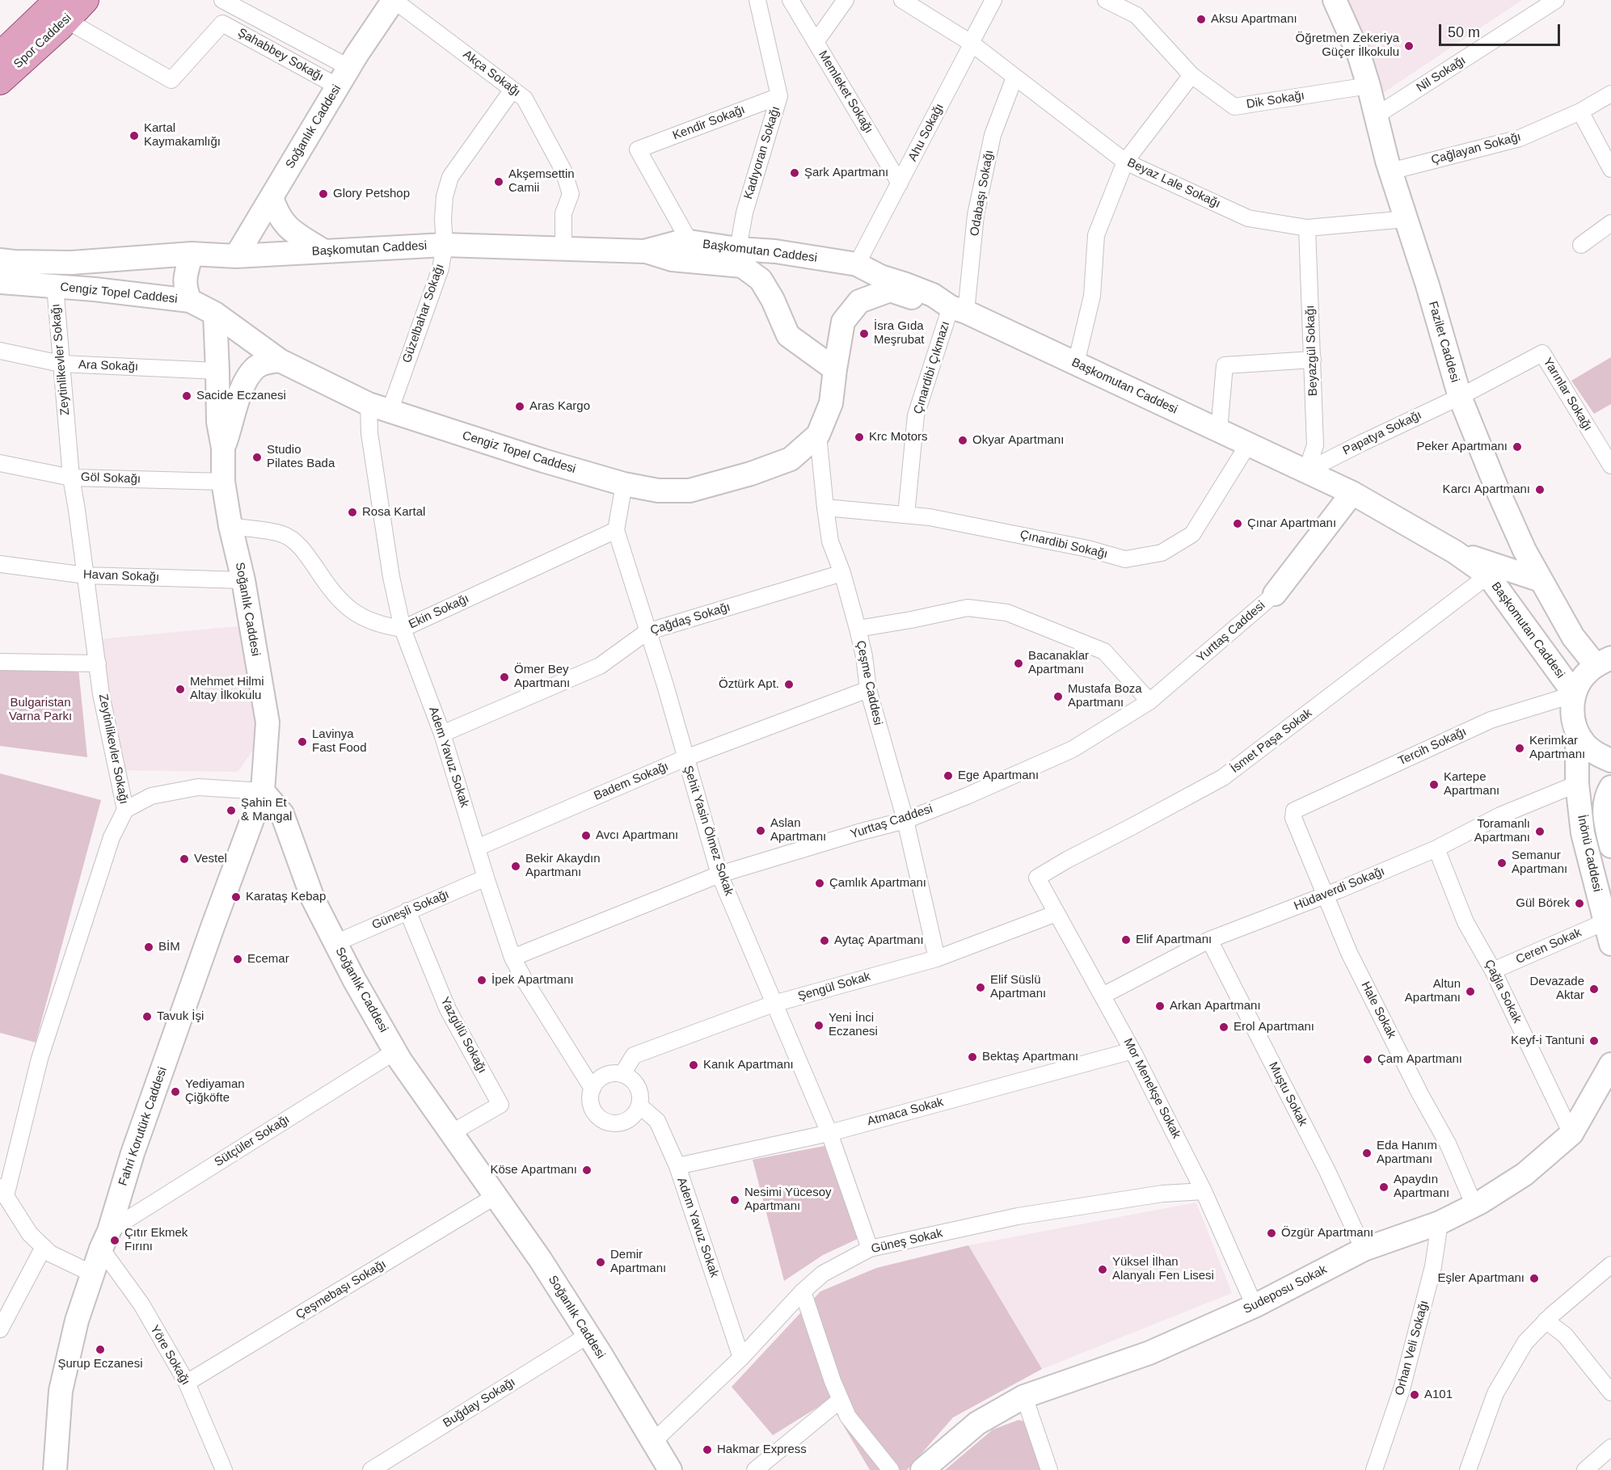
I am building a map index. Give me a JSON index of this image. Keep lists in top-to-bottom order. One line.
{"streets":{"main road":["Spor Caddesi"],"street":["Şahabbey Sokağı","Akça Sokağı","Nil Sokağı","Memleket Sokağı","Dik Sokağı","Kendir Sokağı","Soğanlık Caddesi","Ahu Sokağı","Çağlayan Sokağı","Kadıyoran Sokağı","Beyaz Lale Sokağı","Odabaşı Sokağı","Başkomutan Caddesi","Cengiz Topel Caddesi","Güzelbahar Sokağı","Fazilet Caddesi","Beyazgül Sokağı","Zeytinlikevler Sokağı","Ara Sokağı","Çınardibi Çıkmazı","Yarınlar Sokağı","Papatya Sokağı","Göl Sokağı","Çınardibi Sokağı","Havan Sokağı","Ekin Sokağı","Çağdaş Sokağı","Yurttaş Caddesi","Çeşme Caddesi","İsmet Paşa Sokak","Tercih Sokağı","Adem Yavuz Sokak","Badem Sokağı","Şehit Yasin Ölmez Sokak","İnönü Caddesi","Hüdaverdi Sokağı","Güneşli Sokağı","Ceren Sokak","Şengül Sokak","Çağla Sokak","Hale Sokak","Yazgülü Sokağı","Mor Menekşe Sokak","Muştu Sokak","Atmaca Sokak","Fahri Korutürk Caddesi","Sütçüler Sokağı","Güneş Sokak","Çeşmebaşı Sokağı","Sudeposu Sokak","Orhan Veli Sokağı","Yöre Sokağı","Buğday Sokağı"]},"crossings":[["Spor Caddesi","Şahabbey Sokağı"],["Şahabbey Sokağı","Soğanlık Caddesi"],["Akça Sokağı","Soğanlık Caddesi"],["Akça Sokağı","Başkomutan Caddesi"],["Akça Sokağı","Güzelbahar Sokağı"],["Nil Sokağı","Fazilet Caddesi"],["Memleket Sokağı","Ahu Sokağı"],["Dik Sokağı","Fazilet Caddesi"],["Kendir Sokağı","Kadıyoran Sokağı"],["Kendir Sokağı","Başkomutan Caddesi"],["Soğanlık Caddesi","Başkomutan Caddesi"],["Soğanlık Caddesi","Cengiz Topel Caddesi"],["Soğanlık Caddesi","Ara Sokağı"],["Soğanlık Caddesi","Göl Sokağı"],["Soğanlık Caddesi","Havan Sokağı"],["Soğanlık Caddesi","Ekin Sokağı"],["Soğanlık Caddesi","Güneşli Sokağı"],["Soğanlık Caddesi","Yazgülü Sokağı"],["Soğanlık Caddesi","Fahri Korutürk Caddesi"],["Soğanlık Caddesi","Sütçüler Sokağı"],["Soğanlık Caddesi","Güneş Sokak"],["Soğanlık Caddesi","Çeşmebaşı Sokağı"],["Soğanlık Caddesi","Buğday Sokağı"],["Ahu Sokağı","Beyaz Lale Sokağı"],["Ahu Sokağı","Başkomutan Caddesi"],["Çağlayan Sokağı","Fazilet Caddesi"],["Kadıyoran Sokağı","Başkomutan Caddesi"],["Beyaz Lale Sokağı","Odabaşı Sokağı"],["Beyaz Lale Sokağı","Fazilet Caddesi"],["Beyaz Lale Sokağı","Beyazgül Sokağı"],["Odabaşı Sokağı","Başkomutan Caddesi"],["Odabaşı Sokağı","Cengiz Topel Caddesi"],["Odabaşı Sokağı","Çınardibi Çıkmazı"],["Başkomutan Caddesi","Cengiz Topel Caddesi"],["Başkomutan Caddesi","Güzelbahar Sokağı"],["Başkomutan Caddesi","Fazilet Caddesi"],["Başkomutan Caddesi","Beyazgül Sokağı"],["Başkomutan Caddesi","Çınardibi Çıkmazı"],["Başkomutan Caddesi","Papatya Sokağı"],["Başkomutan Caddesi","Çınardibi Sokağı"],["Başkomutan Caddesi","Yurttaş Caddesi"],["Başkomutan Caddesi","İsmet Paşa Sokak"],["Başkomutan Caddesi","Tercih Sokağı"],["Başkomutan Caddesi","İnönü Caddesi"],["Cengiz Topel Caddesi","Güzelbahar Sokağı"],["Cengiz Topel Caddesi","Zeytinlikevler Sokağı"],["Cengiz Topel Caddesi","Çınardibi Çıkmazı"],["Cengiz Topel Caddesi","Çeşme Caddesi"],["Cengiz Topel Caddesi","Adem Yavuz Sokak"],["Cengiz Topel Caddesi","Şehit Yasin Ölmez Sokak"],["Güzelbahar Sokağı","Adem Yavuz Sokak"],["Fazilet Caddesi","Yarınlar Sokağı"],["Fazilet Caddesi","Papatya Sokağı"],["Fazilet Caddesi","İnönü Caddesi"],["Beyazgül Sokağı","Papatya Sokağı"],["Zeytinlikevler Sokağı","Ara Sokağı"],["Zeytinlikevler Sokağı","Göl Sokağı"],["Zeytinlikevler Sokağı","Havan Sokağı"],["Çınardibi Çıkmazı","Çınardibi Sokağı"],["Yarınlar Sokağı","Papatya Sokağı"],["Çınardibi Sokağı","Çeşme Caddesi"],["Ekin Sokağı","Adem Yavuz Sokak"],["Ekin Sokağı","Şehit Yasin Ölmez Sokak"],["Çağdaş Sokağı","Çeşme Caddesi"],["Çağdaş Sokağı","Adem Yavuz Sokak"],["Çağdaş Sokağı","Şehit Yasin Ölmez Sokak"],["Yurttaş Caddesi","Çeşme Caddesi"],["Yurttaş Caddesi","Adem Yavuz Sokak"],["Yurttaş Caddesi","Şehit Yasin Ölmez Sokak"],["Çeşme Caddesi","Badem Sokağı"],["Çeşme Caddesi","Şengül Sokak"],["İsmet Paşa Sokak","Mor Menekşe Sokak"],["Tercih Sokağı","İnönü Caddesi"],["Tercih Sokağı","Hale Sokak"],["Adem Yavuz Sokak","Badem Sokağı"],["Adem Yavuz Sokak","Güneşli Sokağı"],["Adem Yavuz Sokak","Şengül Sokak"],["Adem Yavuz Sokak","Atmaca Sokak"],["Adem Yavuz Sokak","Güneş Sokak"],["Badem Sokağı","Şehit Yasin Ölmez Sokak"],["Şehit Yasin Ölmez Sokak","Şengül Sokak"],["Şehit Yasin Ölmez Sokak","Atmaca Sokak"],["Şehit Yasin Ölmez Sokak","Güneş Sokak"],["İnönü Caddesi","Hüdaverdi Sokağı"],["İnönü Caddesi","Ceren Sokak"],["Hüdaverdi Sokağı","Çağla Sokak"],["Hüdaverdi Sokağı","Hale Sokak"],["Hüdaverdi Sokağı","Mor Menekşe Sokak"],["Hüdaverdi Sokağı","Muştu Sokak"],["Güneşli Sokağı","Yazgülü Sokağı"],["Ceren Sokak","Çağla Sokak"],["Şengül Sokak","Mor Menekşe Sokak"],["Çağla Sokak","Sudeposu Sokak"],["Hale Sokak","Sudeposu Sokak"],["Mor Menekşe Sokak","Atmaca Sokak"],["Mor Menekşe Sokak","Güneş Sokak"],["Mor Menekşe Sokak","Sudeposu Sokak"],["Muştu Sokak","Sudeposu Sokak"],["Fahri Korutürk Caddesi","Sütçüler Sokağı"],["Fahri Korutürk Caddesi","Yöre Sokağı"],["Sütçüler Sokağı","Yöre Sokağı"],["Çeşmebaşı Sokağı","Yöre Sokağı"],["Sudeposu Sokak","Orhan Veli Sokağı"]],"parks":["Bulgaristan Varna Parkı"],"places":["Aksu Apartmanı","Öğretmen Zekeriya Güçer İlkokulu","Kartal Kaymakamlığı","Şark Apartmanı","Akşemsettin Camii","Glory Petshop","İsra Gıda Meşrubat","Sacide Eczanesi","Aras Kargo","Krc Motors","Okyar Apartmanı","Peker Apartmanı","Studio Pilates Bada","Karcı Apartmanı","Rosa Kartal","Çınar Apartmanı","Bacanaklar Apartmanı","Ömer Bey Apartmanı","Öztürk Apt.","Mehmet Hilmi Altay İlkokulu","Mustafa Boza Apartmanı","Lavinya Fast Food","Kerimkar Apartmanı","Ege Apartmanı","Kartepe Apartmanı","Şahin Et & Mangal","Aslan Apartmanı","Toramanlı Apartmanı","Avcı Apartmanı","Vestel","Semanur Apartmanı","Bekir Akaydın Apartmanı","Çamlık Apartmanı","Karataş Kebap","Gül Börek","Elif Apartmanı","Aytaç Apartmanı","BİM","Ecemar","İpek Apartmanı","Elif Süslü Apartmanı","Devazade Aktar","Altun Apartmanı","Arkan Apartmanı","Tavuk İşi","Yeni İnci Eczanesi","Erol Apartmanı","Keyf-i Tantuni","Bektaş Apartmanı","Çam Apartmanı","Kanık Apartmanı","Yediyaman Çiğköfte","Eda Hanım Apartmanı","Köse Apartmanı","Apaydın Apartmanı","Nesimi Yücesoy Apartmanı","Özgür Apartmanı","Çıtır Ekmek Fırını","Demir Apartmanı","Yüksel İlhan Alanyalı Fen Lisesi","Eşler Apartmanı","Şurup Eczanesi","A101","Hakmar Express"],"scale_bar":"50 m"}
